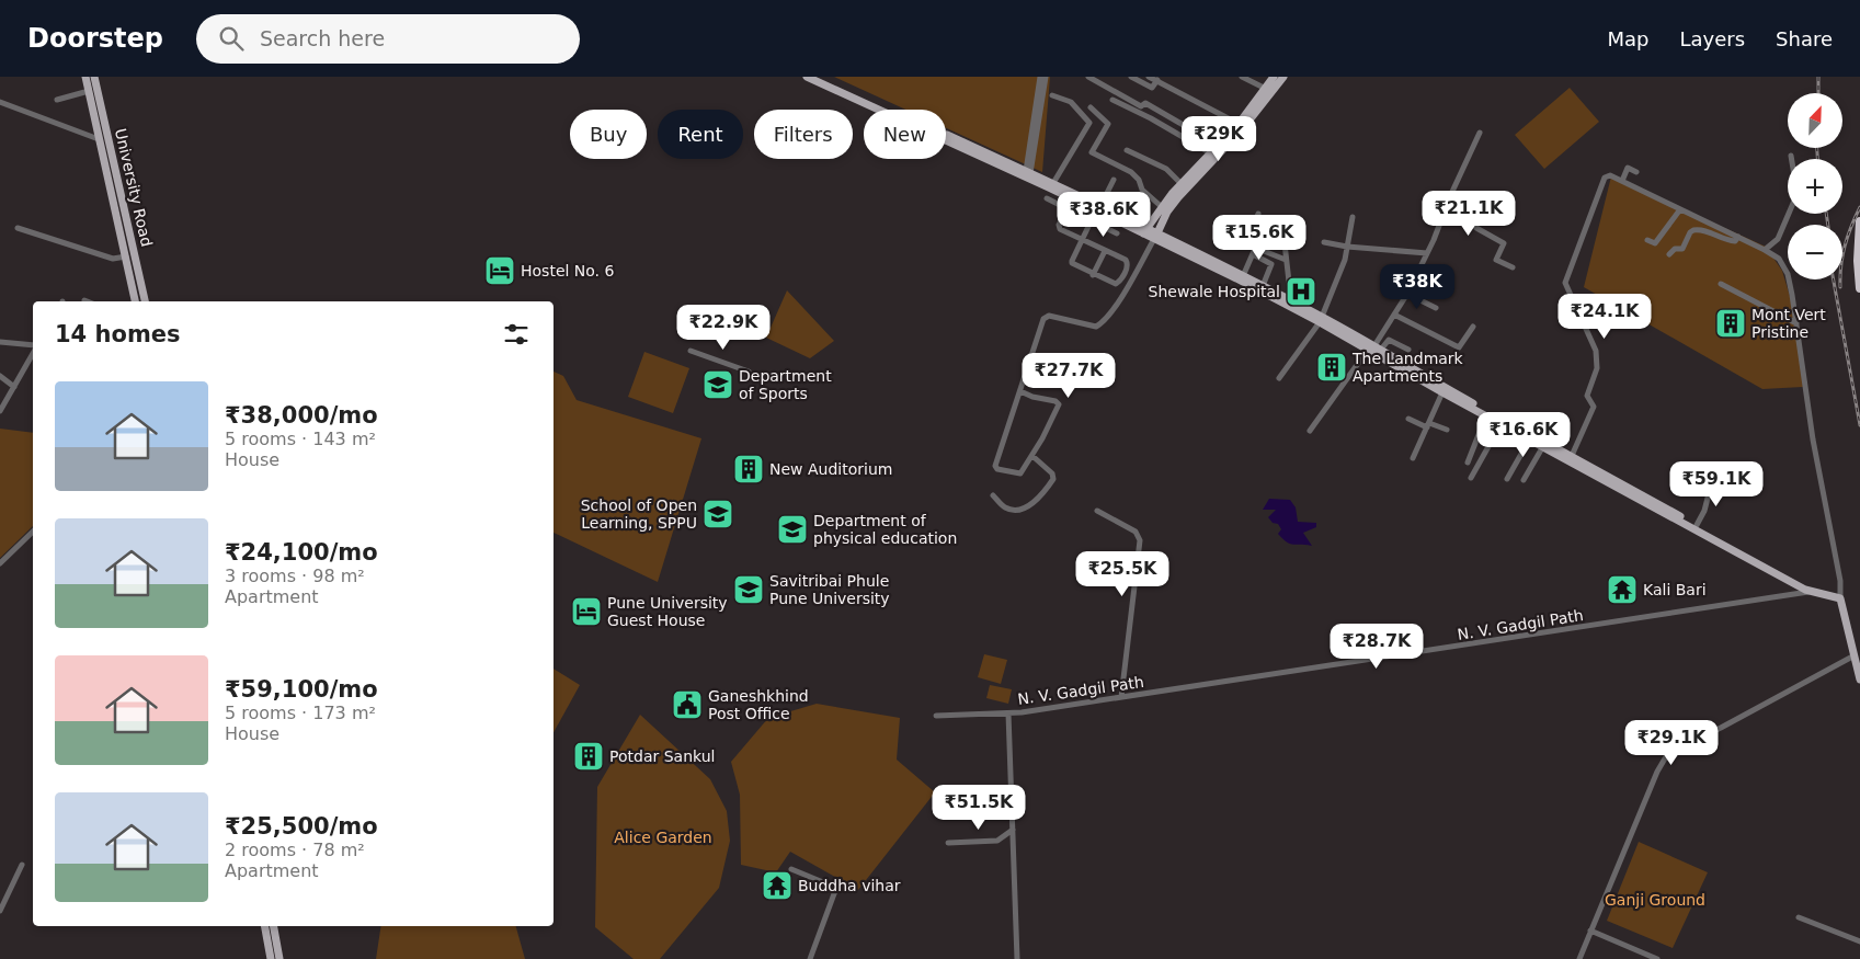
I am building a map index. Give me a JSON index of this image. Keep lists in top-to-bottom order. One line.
{"streets":{"main road":["University Road"],"street":["N. V. Gadgil Path"]},"parks":["Alice Garden","Ganji Ground"],"places":{"hotel":["Hostel No. 6","Pune University Guest House"],"hospital":["Shewale Hospital"],"building":["Mont Vert Pristine","The Landmark Apartments","New Auditorium","Potdar Sankul"],"school or university":["Department of Sports","School of Open Learning, SPPU","Department of physical education","Savitribai Phule Pune University"],"temple":["Kali Bari","Buddha vihar"],"public building":["Ganeshkhind Post Office"]},"north":"top right","page":{"header":"Doorstep","search":"Search here","nav":["Map","Layers","Share"],"map_buttons":["+","−"],"chip":["Buy","Rent","Filters","New"],"price":["₹29K","₹21.1K","₹38.6K","₹15.6K","₹38K","₹24.1K","₹22.9K","₹27.7K","₹16.6K","₹59.1K","₹25.5K","₹28.7K","₹29.1K","₹51.5K"],"heading":"14 homes","list":[{"name":"₹38,000/mo","note":"5 rooms · 143 m² · House"},{"name":"₹24,100/mo","note":"3 rooms · 98 m² · Apartment"},{"name":"₹59,100/mo","note":"5 rooms · 173 m² · House"},{"name":"₹25,500/mo","note":"2 rooms · 78 m² · Apartment"}]}}
